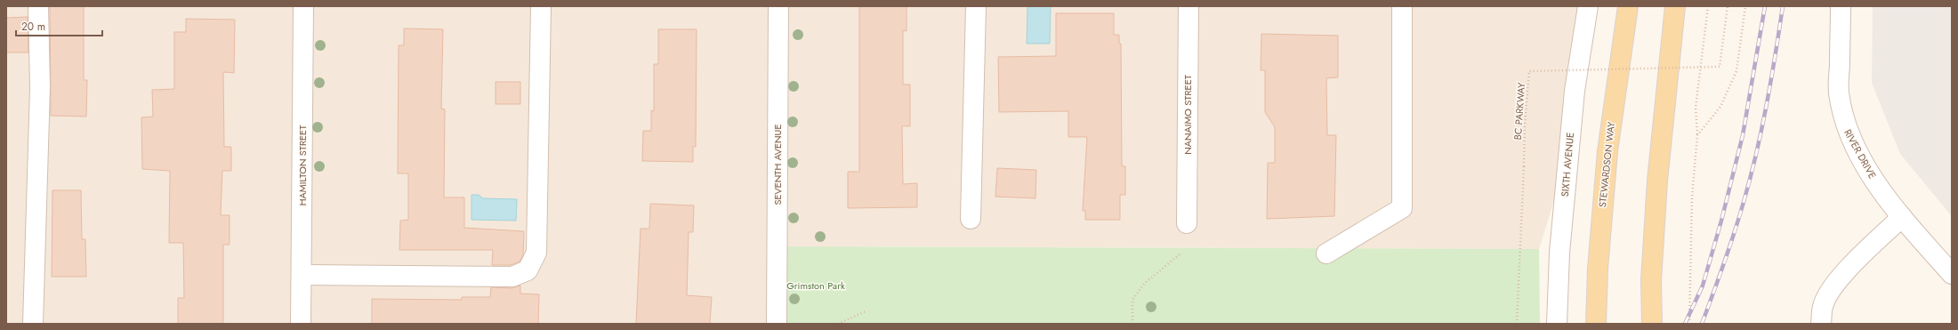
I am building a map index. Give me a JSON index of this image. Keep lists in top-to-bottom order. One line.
{"streets":{"main road":["STEWARDSON WAY"],"street":["NANAIMO STREET","RIVER DRIVE","SEVENTH AVENUE","SIXTH AVENUE","HAMILTON STREET"],"path":["BC PARKWAY"]},"parks":["Grimston Park"],"scale_bar":"20 m"}
